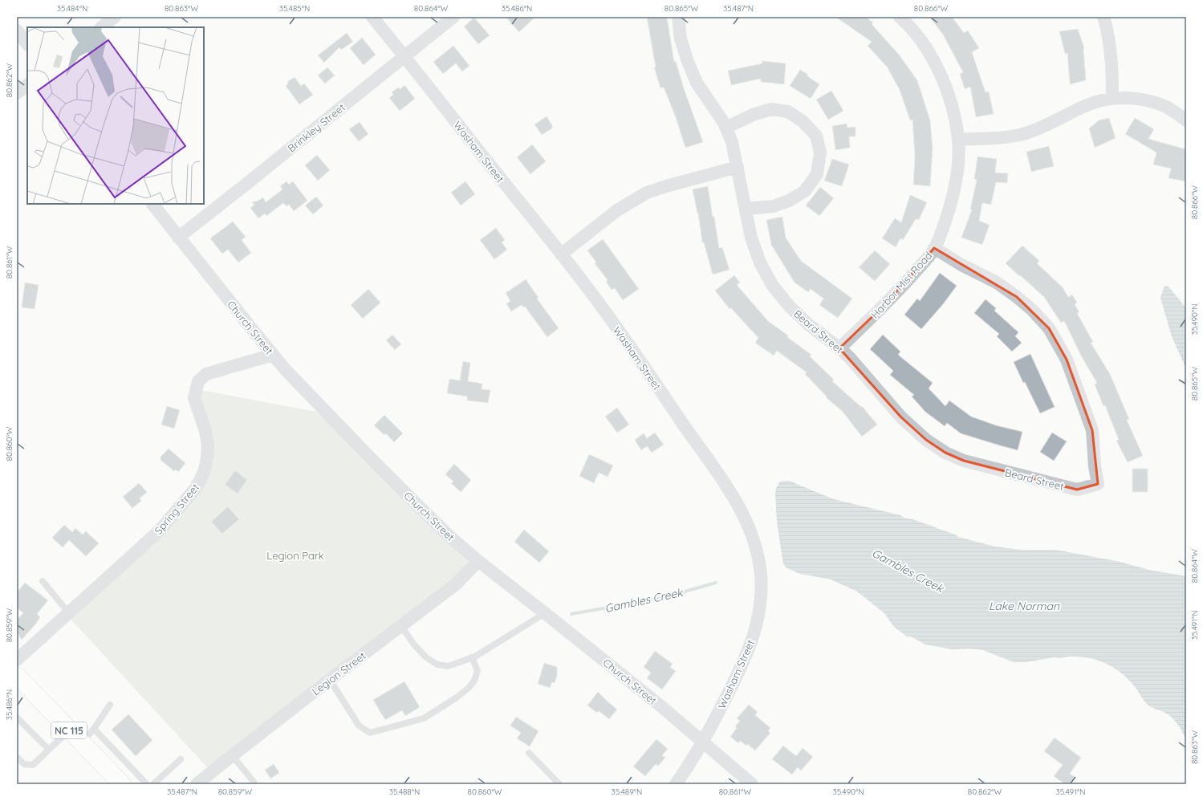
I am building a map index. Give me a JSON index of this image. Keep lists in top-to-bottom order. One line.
{"streets":{"main road":["NC 115"],"street":["Brinkley Street","Washam Street","Harbor Mist Road","Church Street","Beard Street","Spring Street","Legion Street"]},"crossings":[["Brinkley Street","Washam Street"],["Brinkley Street","Church Street"],["Washam Street","Church Street"],["Harbor Mist Road","Beard Street"],["Church Street","Spring Street"],["Church Street","Legion Street"]],"water":["Gambles Creek","Lake Norman"],"parks":["Legion Park"],"coordinates":["35.484°N","80.863°W","35.485°N","80.864°W","35.486°N","80.865°W","35.487°N","80.866°W","80.862°W","80.861°W","35.490°N","80.860°W","80.859°W","35.491°N","35.488°N","35.489°N"]}
